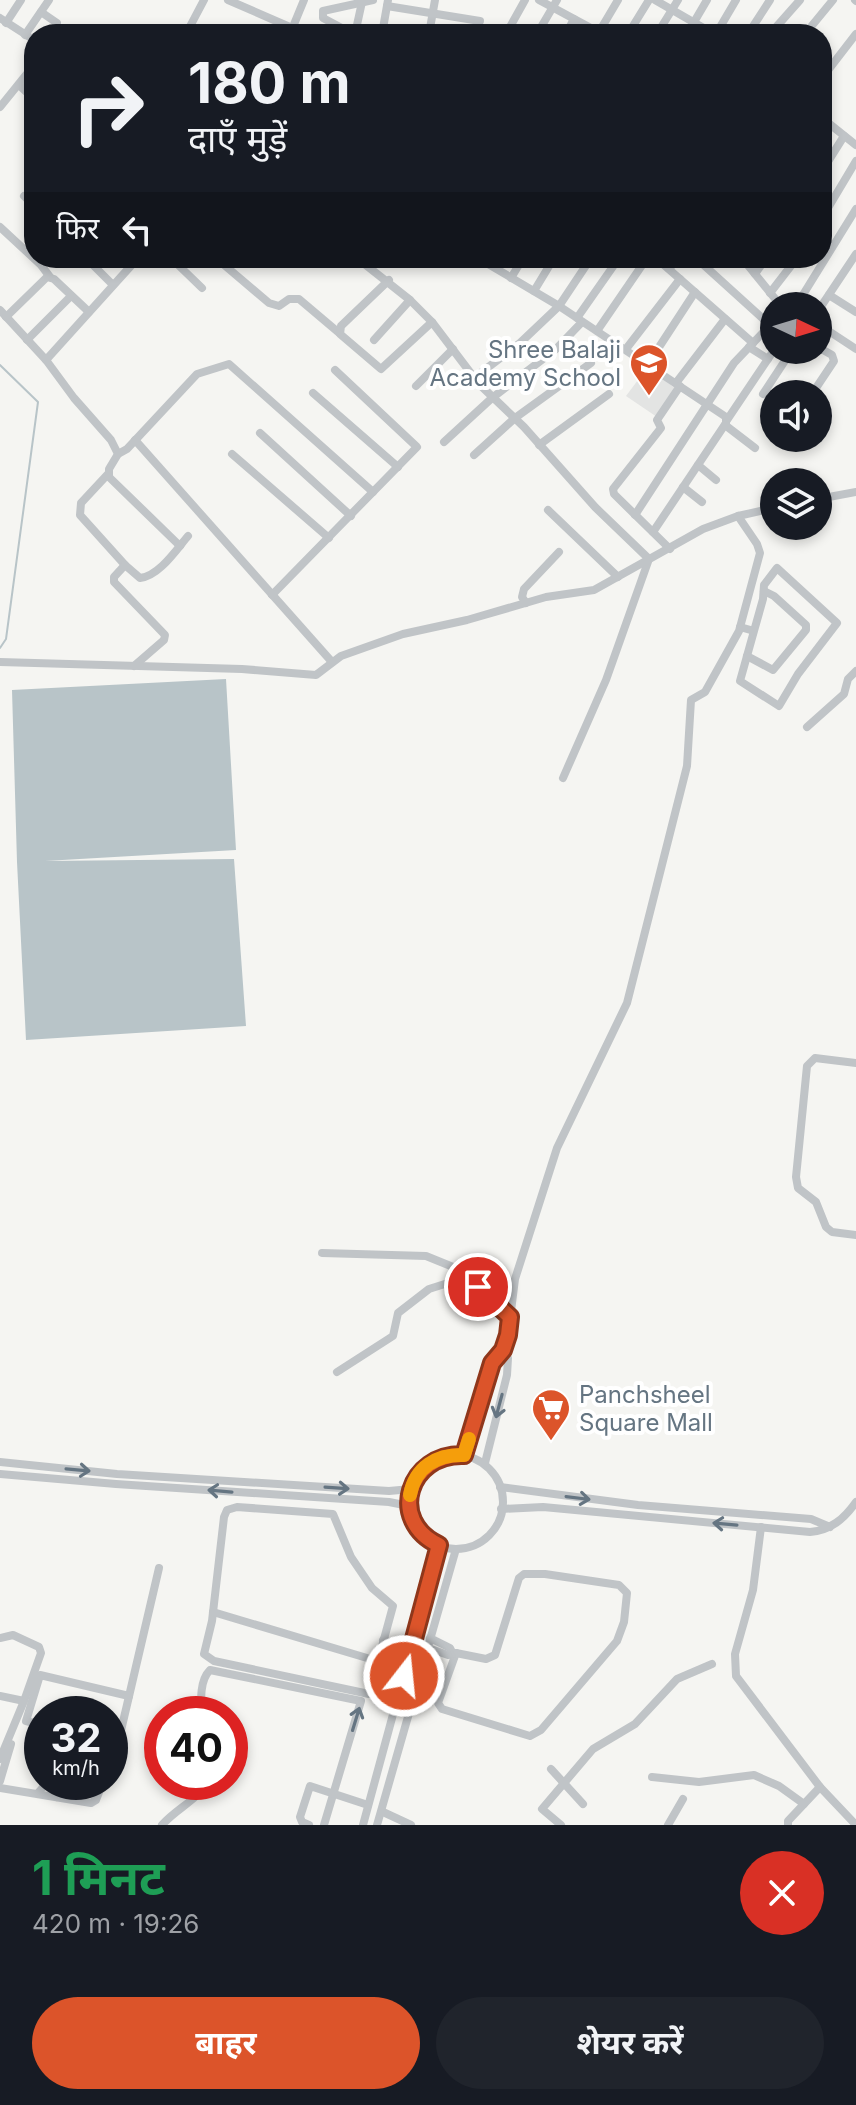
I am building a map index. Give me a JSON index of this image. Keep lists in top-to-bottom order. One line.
{"places":{"school or university":["Shree Balaji Academy School"],"supermarket":["Panchsheel Square Mall"]},"north":"right","page":{"turn":["180 m","दाएँ मुड़ें"],"then":"फिर","speed":"32 km/h","limit":"40","heading":["1 मिनट","420 m · 19:26"],"buttons":["बाहर","शेयर करें"]}}
